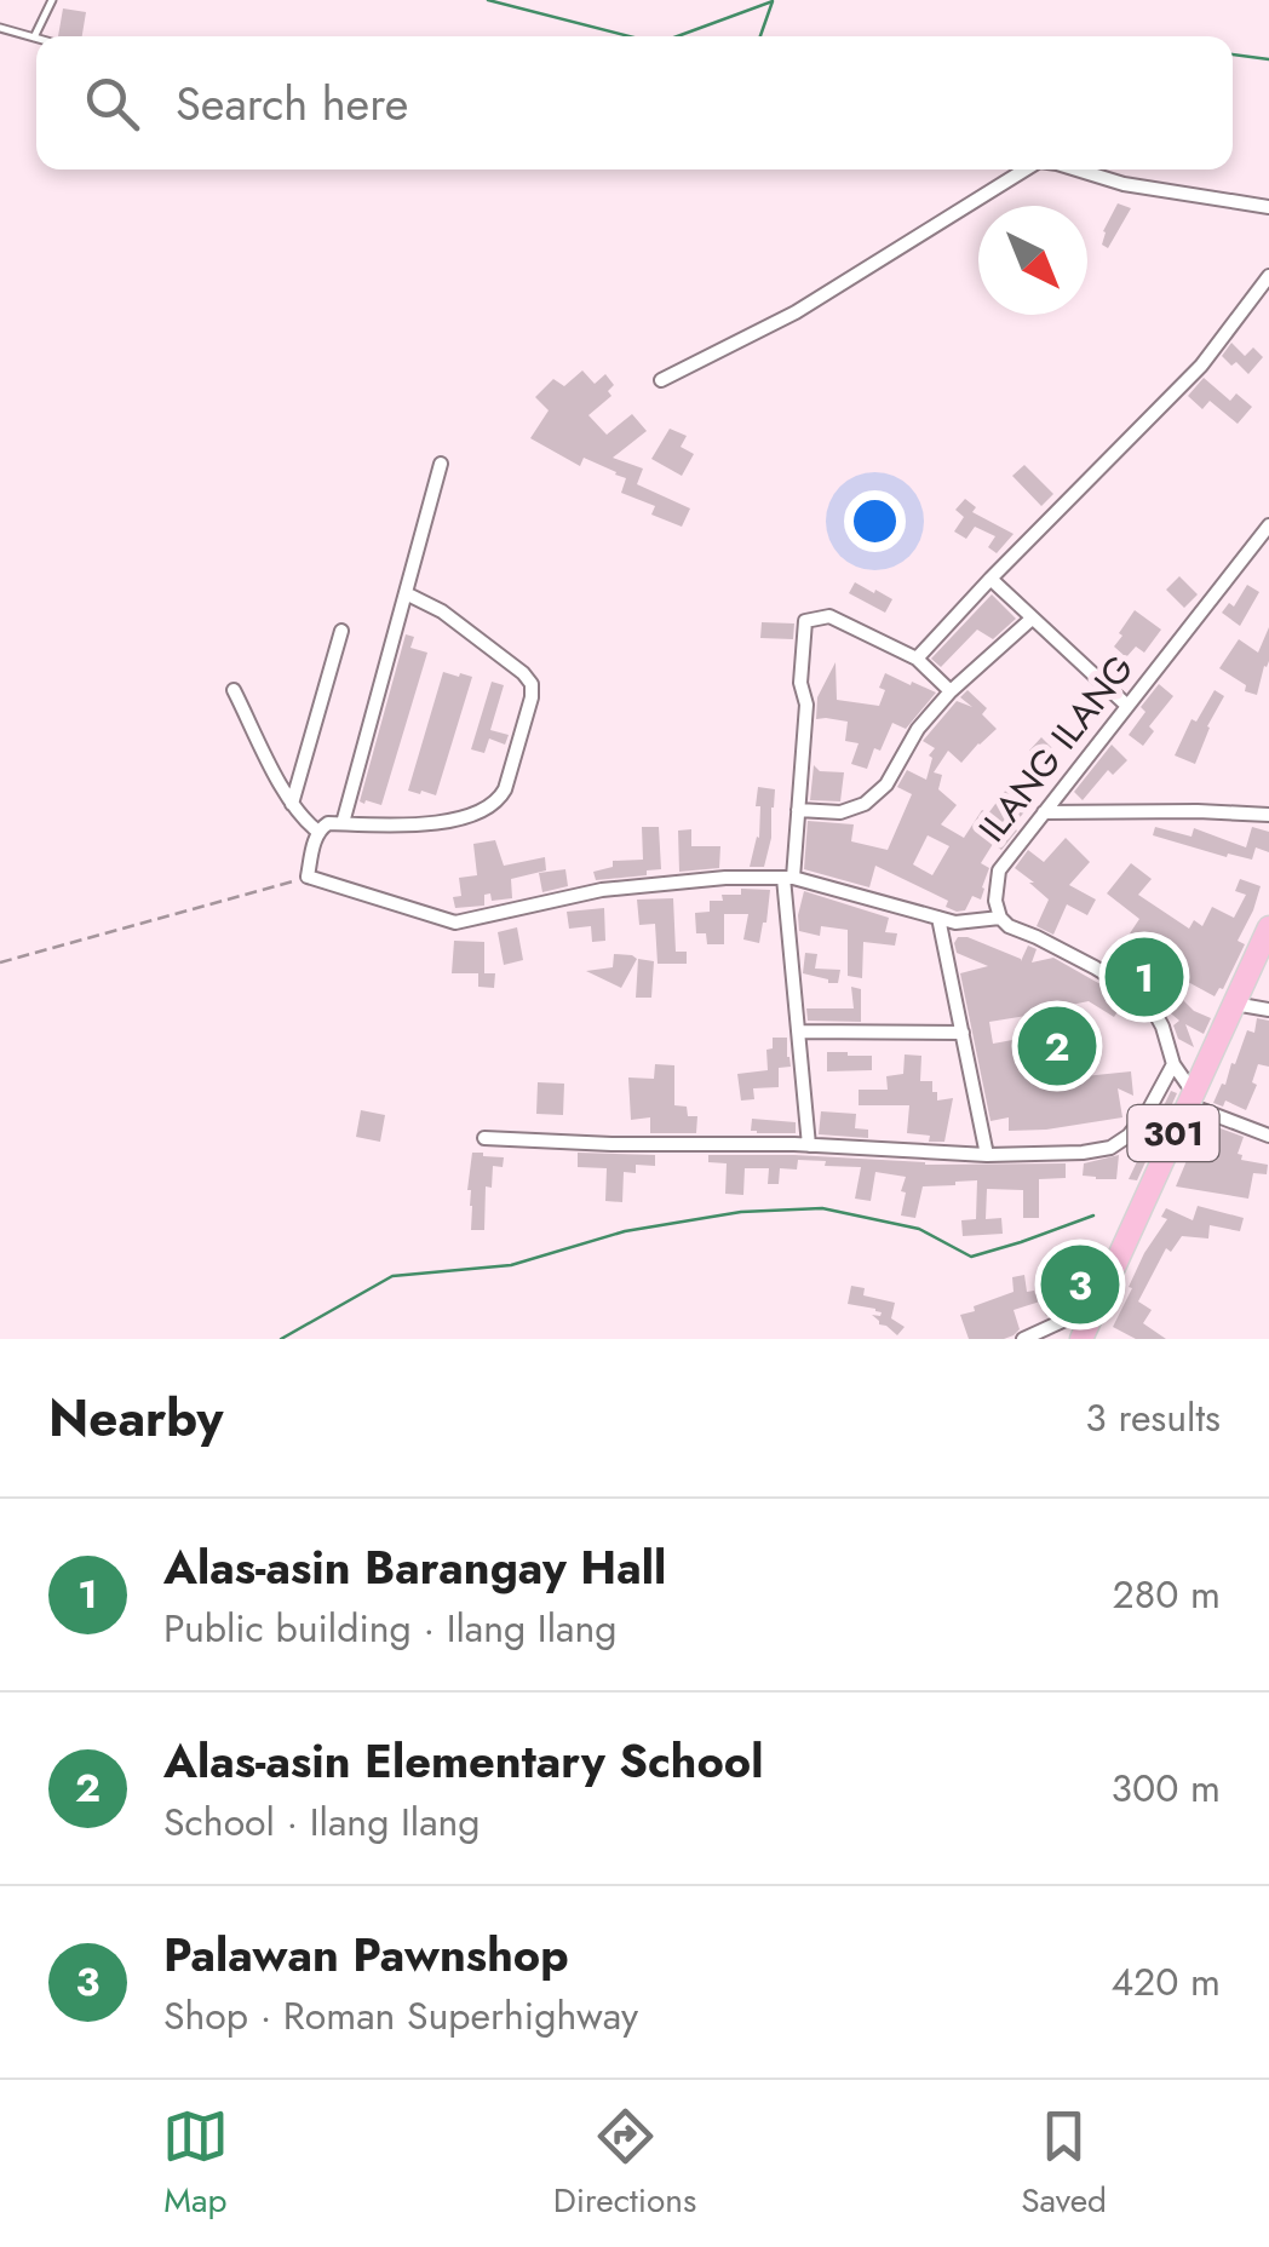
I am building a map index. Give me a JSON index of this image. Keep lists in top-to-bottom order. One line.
{"streets":{"main road":["301"],"street":["ILANG ILANG"]},"north":"bottom right","page":{"search":"Search here","pins":["1","2","3"],"heading":["Nearby","3 results"],"list":[{"mark":"1","name":"Alas-asin Barangay Hall","note":"Public building · Ilang Ilang","value":"280 m"},{"mark":"2","name":"Alas-asin Elementary School","note":"School · Ilang Ilang","value":"300 m"},{"mark":"3","name":"Palawan Pawnshop","note":"Shop · Roman Superhighway","value":"420 m"}],"nav":["Map","Directions","Saved"]}}
